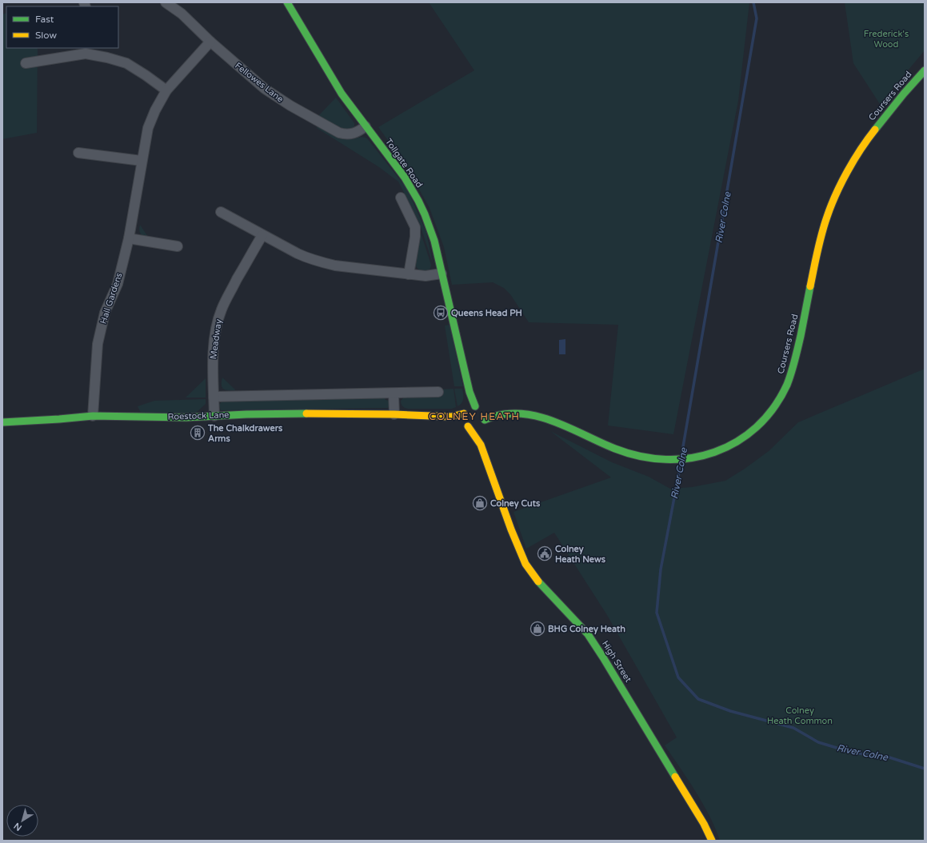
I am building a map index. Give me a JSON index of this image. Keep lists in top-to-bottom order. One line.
{"streets":{"street":["Fellowes Lane","Coursers Road","Tollgate Road","Hall Gardens","Meadway","Roestock Lane","High Street"]},"crossings":[["Fellowes Lane","Tollgate Road"],["Fellowes Lane","Hall Gardens"],["Coursers Road","Tollgate Road"],["Coursers Road","Roestock Lane"],["Coursers Road","High Street"],["Tollgate Road","Roestock Lane"],["Tollgate Road","High Street"],["Hall Gardens","Roestock Lane"],["Meadway","Roestock Lane"],["Roestock Lane","High Street"]],"districts":["COLNEY HEATH"],"water":["River Colne"],"parks":["Frederick's Wood","Colney Heath Common"],"places":{"bus stop":["Queens Head PH"],"building":["The Chalkdrawers Arms"],"shop":["Colney Cuts","BHG Colney Heath"],"public building":["Colney Heath News"]},"legend":["Fast","Slow"],"north":"bottom left"}
